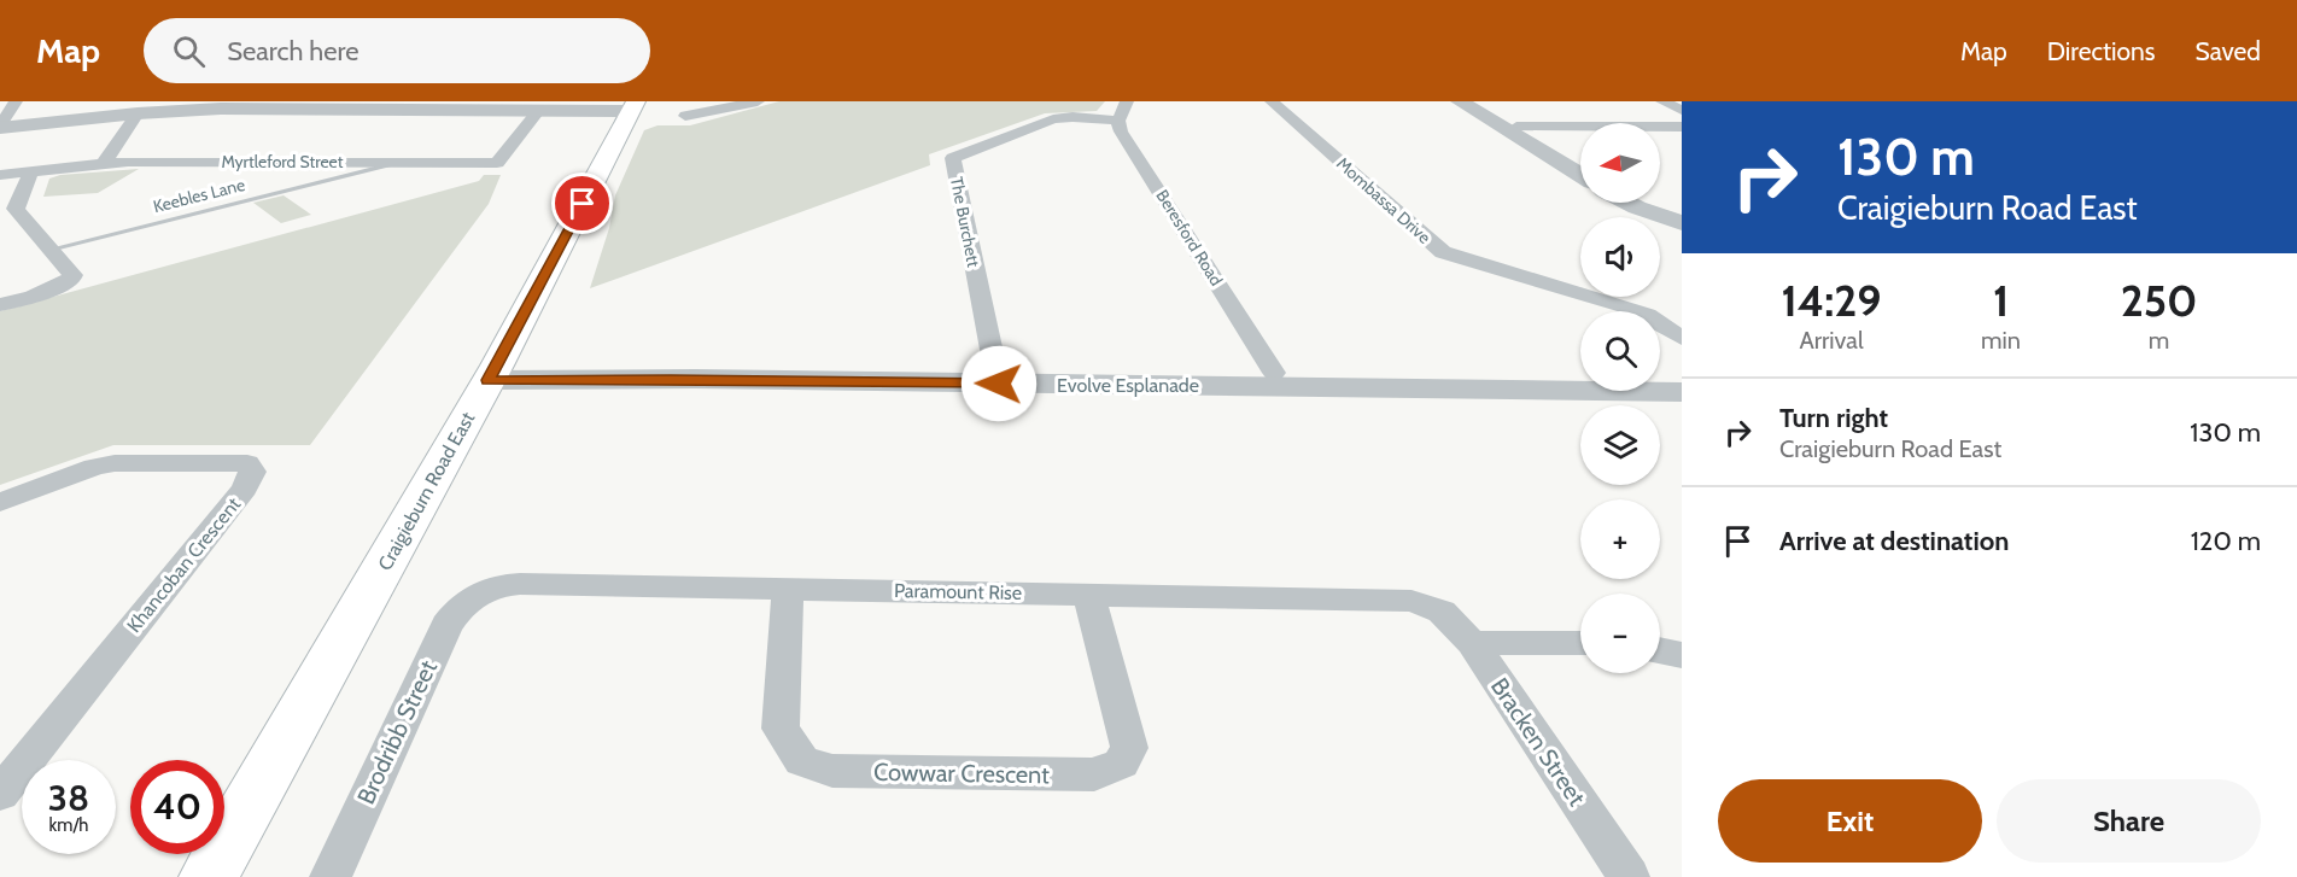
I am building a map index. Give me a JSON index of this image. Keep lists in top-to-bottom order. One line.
{"streets":{"main road":["Craigieburn Road East"],"street":["Myrtleford Street","Mombassa Drive","The Burchett","Beresford Road","Evolve Esplanade","Khancoban Crescent","Paramount Rise","Brodribb Street","Bracken Street","Cowwar Crescent"],"lane":["Keebles Lane"]},"crossings":[["Myrtleford Street","Keebles Lane"],["The Burchett","Beresford Road"],["The Burchett","Evolve Esplanade"],["Beresford Road","Evolve Esplanade"],["Evolve Esplanade","Craigieburn Road East"],["Paramount Rise","Brodribb Street"],["Paramount Rise","Bracken Street"],["Paramount Rise","Cowwar Crescent"]],"north":"left","page":{"header":"Map","search":"Search here","nav":["Map","Directions","Saved"],"turn":["130 m","Craigieburn Road East"],"map_buttons":["+","−"],"eta":["14:29","Arrival","1","min","250","m"],"list":[{"name":"Turn right","note":"Craigieburn Road East","value":"130 m"},{"name":"Arrive at destination","value":"120 m"}],"speed":"38 km/h","limit":"40","buttons":["Exit","Share"]}}
